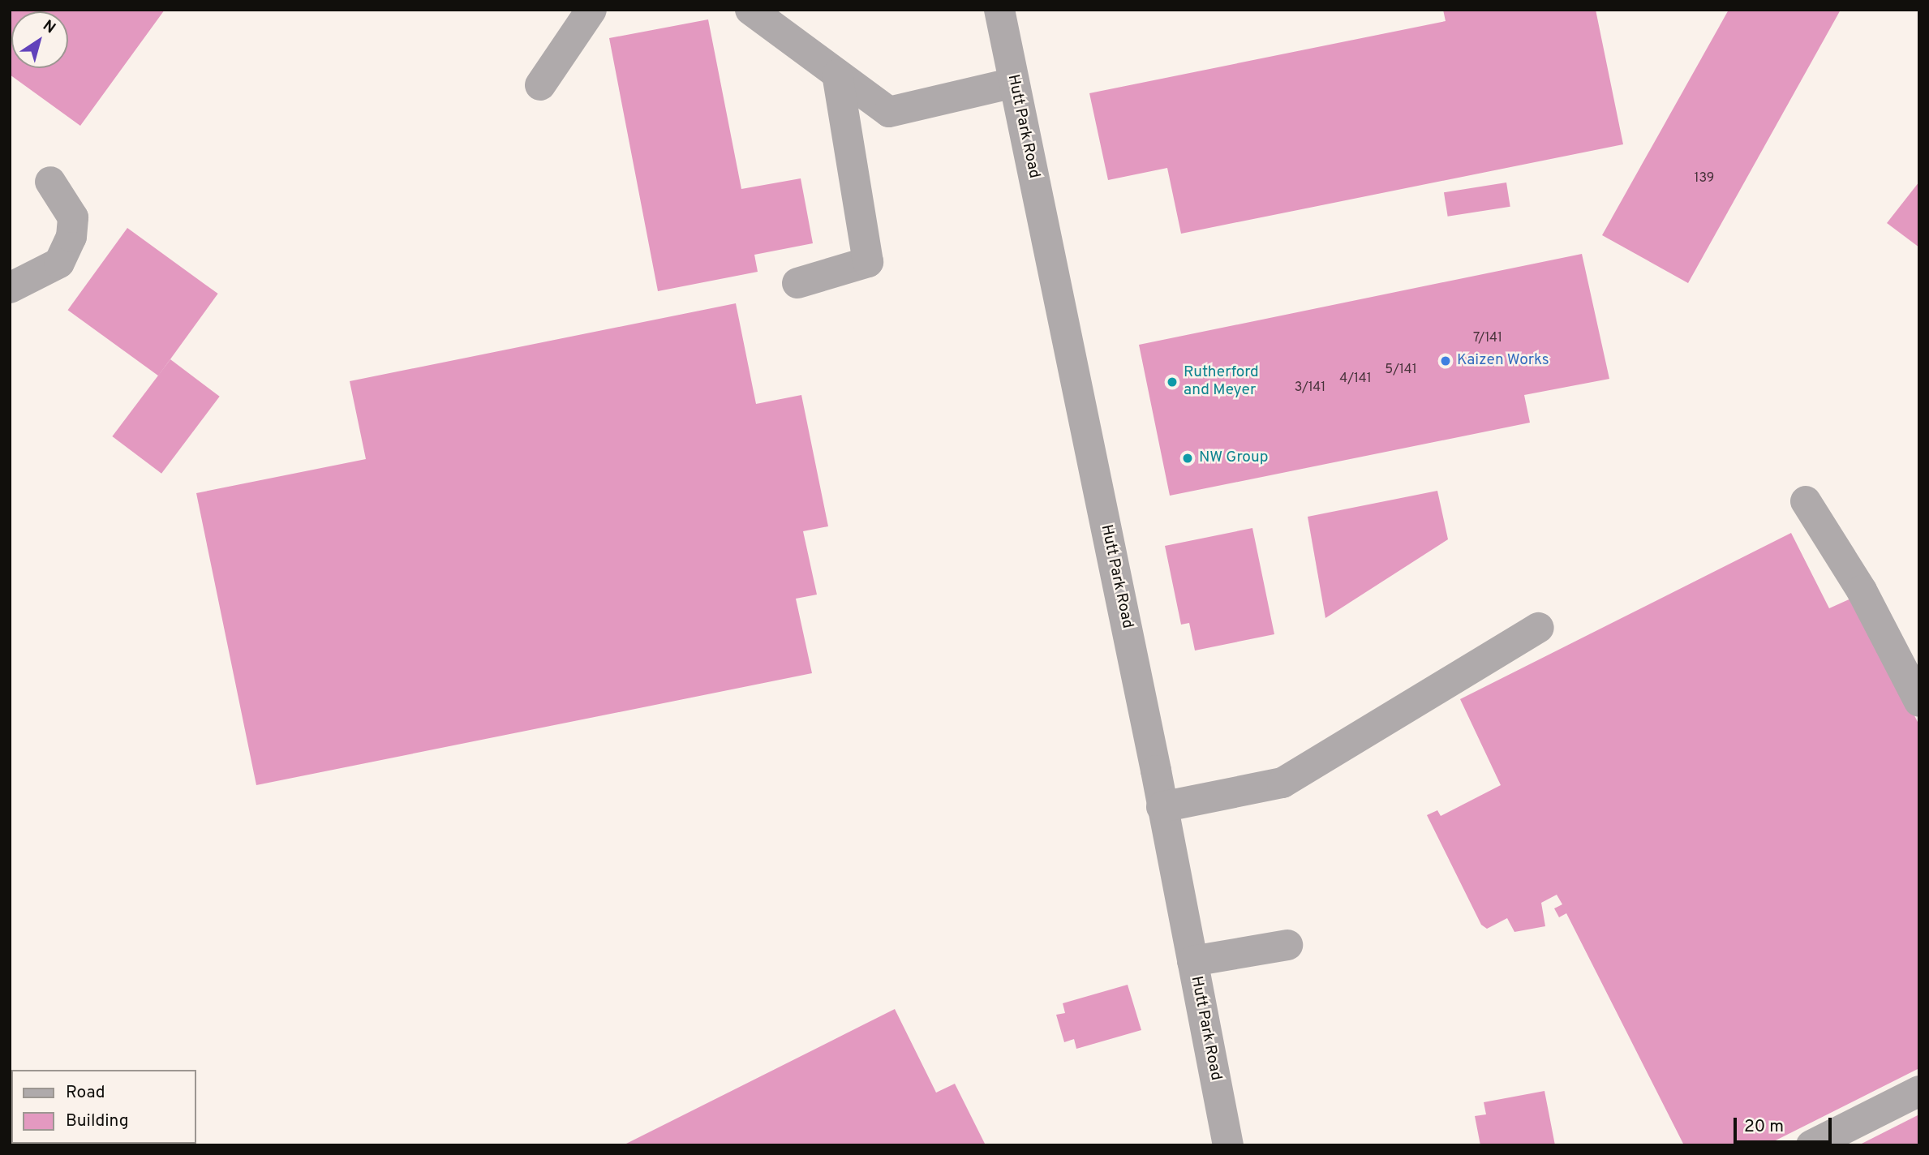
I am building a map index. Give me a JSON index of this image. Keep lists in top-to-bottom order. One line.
{"streets":{"street":["Hutt Park Road"]},"places":["Kaizen Works","Rutherford and Meyer","NW Group"],"house_numbers":["139","7/141","5/141","4/141","3/141"],"legend":["Road","Building"],"scale_bar":"20 m","north":"top right"}
